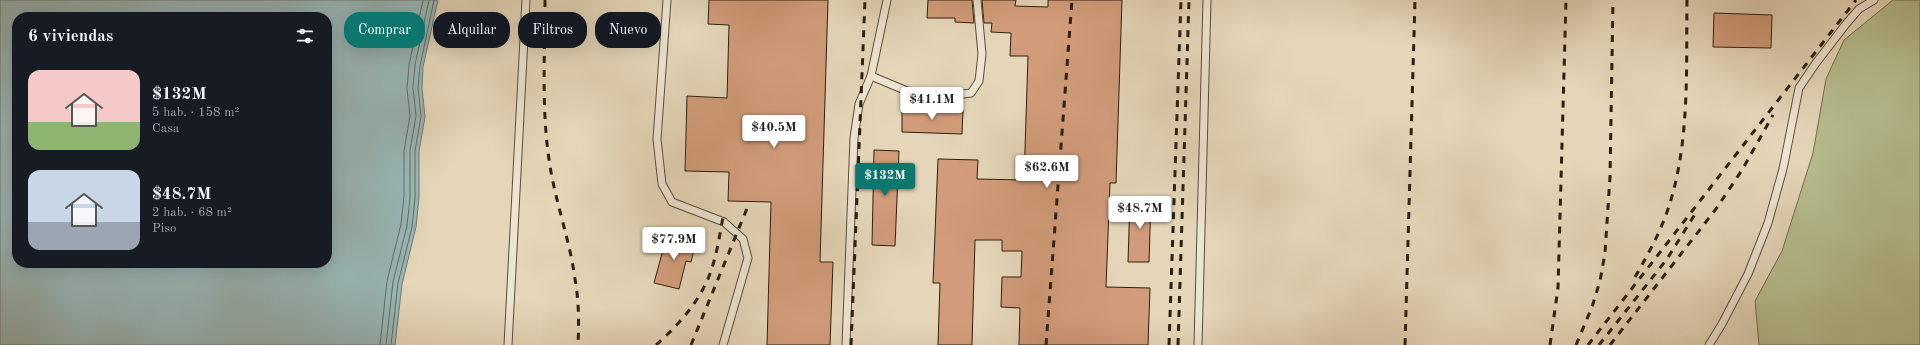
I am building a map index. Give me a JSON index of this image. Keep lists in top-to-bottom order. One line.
{"page":{"chip":["Comprar","Alquilar","Filtros","Nuevo"],"heading":"6 viviendas","list":[{"name":"$132M","note":"5 hab. · 158 m² · Casa"},{"name":"$48.7M","note":"2 hab. · 68 m² · Piso"}],"price":["$41.1M","$40.5M","$62.6M","$132M","$48.7M","$77.9M"]}}
